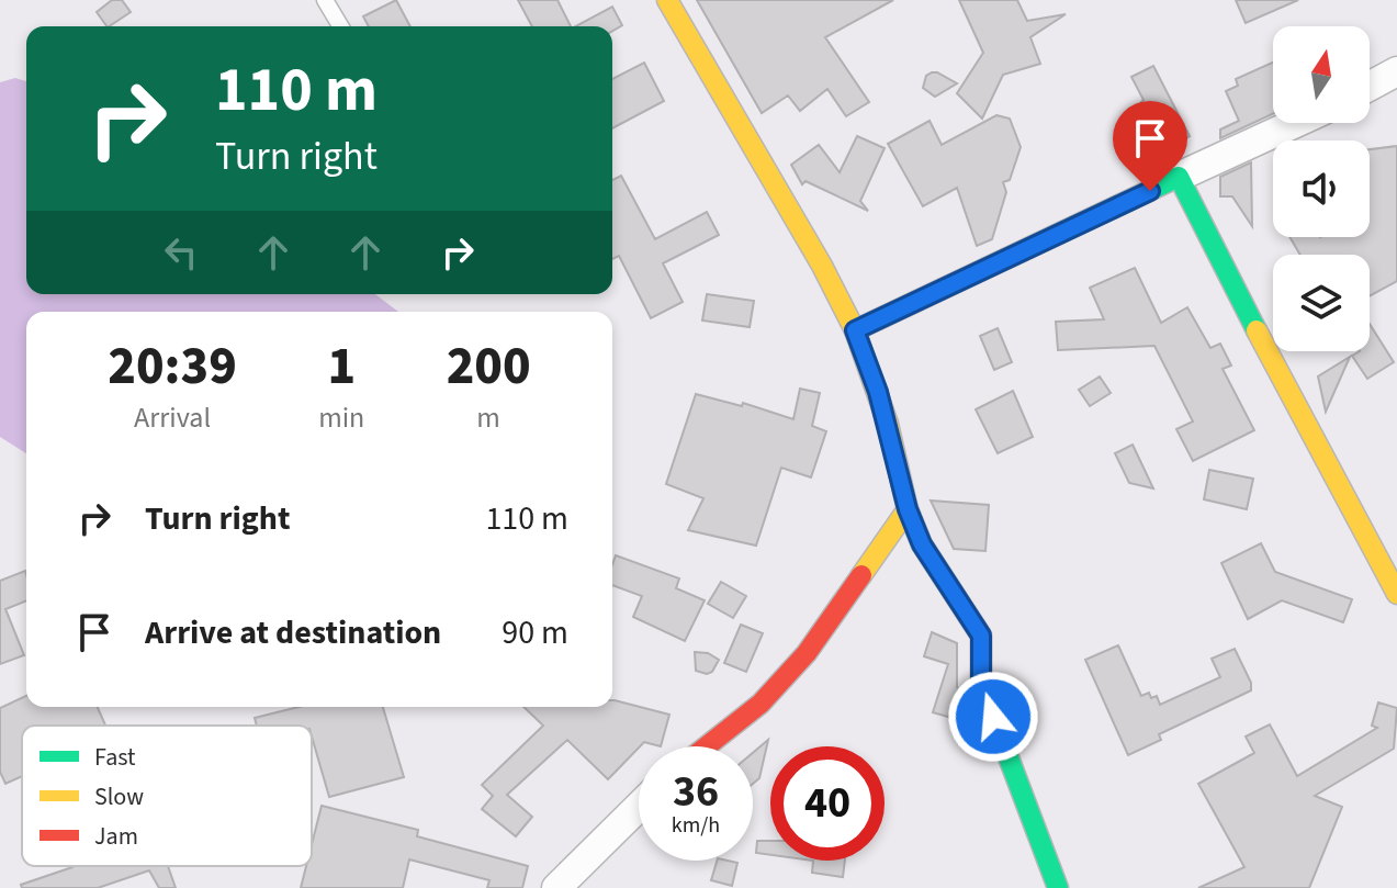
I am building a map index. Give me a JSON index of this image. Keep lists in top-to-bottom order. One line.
{"legend":["Fast","Slow","Jam"],"north":"top","page":{"turn":["110 m","Turn right"],"eta":["20:39","Arrival","1","min","200","m"],"list":[{"name":"Turn right","value":"110 m"},{"name":"Arrive at destination","value":"90 m"}],"speed":"36 km/h","limit":"40"}}
